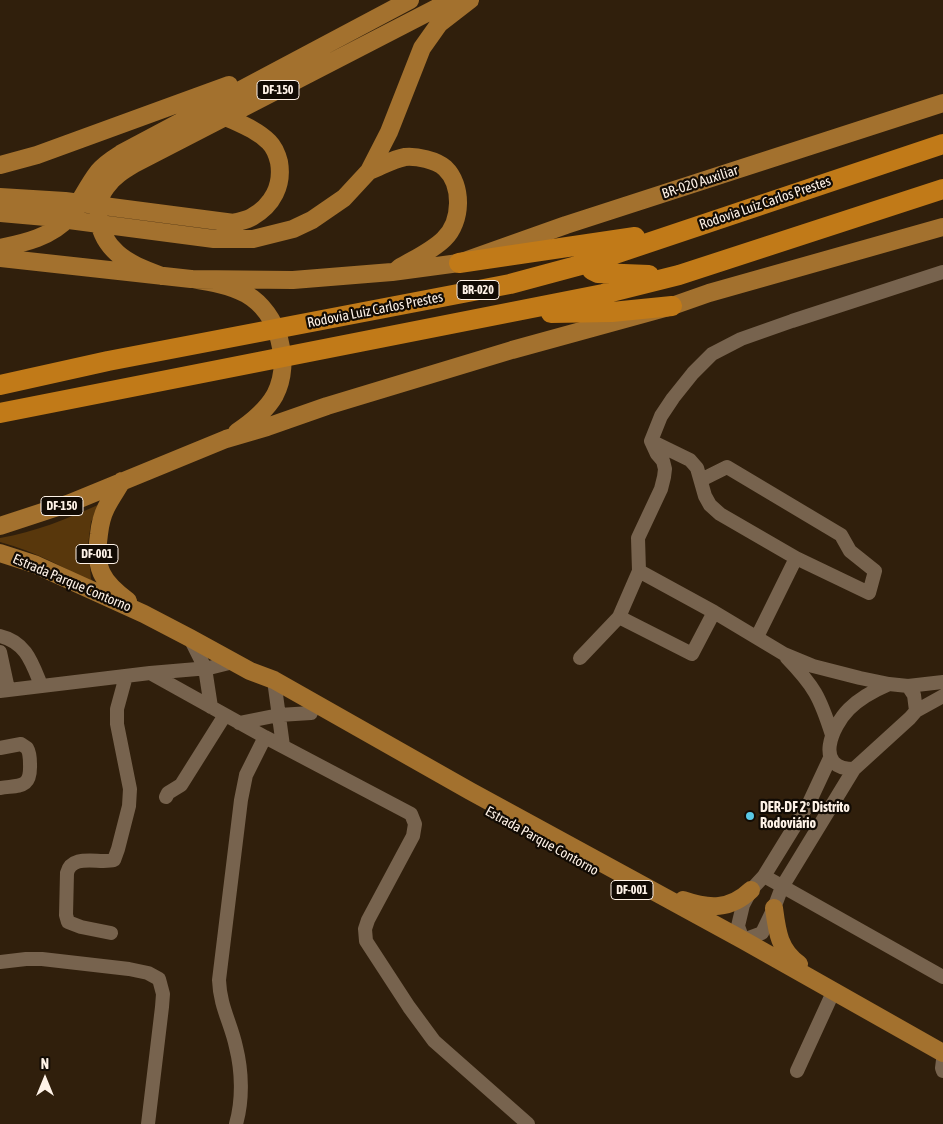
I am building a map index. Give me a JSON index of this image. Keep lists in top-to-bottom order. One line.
{"streets":{"highway":["Rodovia Luiz Carlos Prestes","BR-020"],"main road":["DF-150","BR-020 Auxiliar","DF-001","Estrada Parque Contorno"]},"crossings":[["DF-150","BR-020 Auxiliar"],["DF-150","Estrada Parque Contorno"]],"places":["DER-DF 2º Distrito Rodoviário"],"north":"top"}
